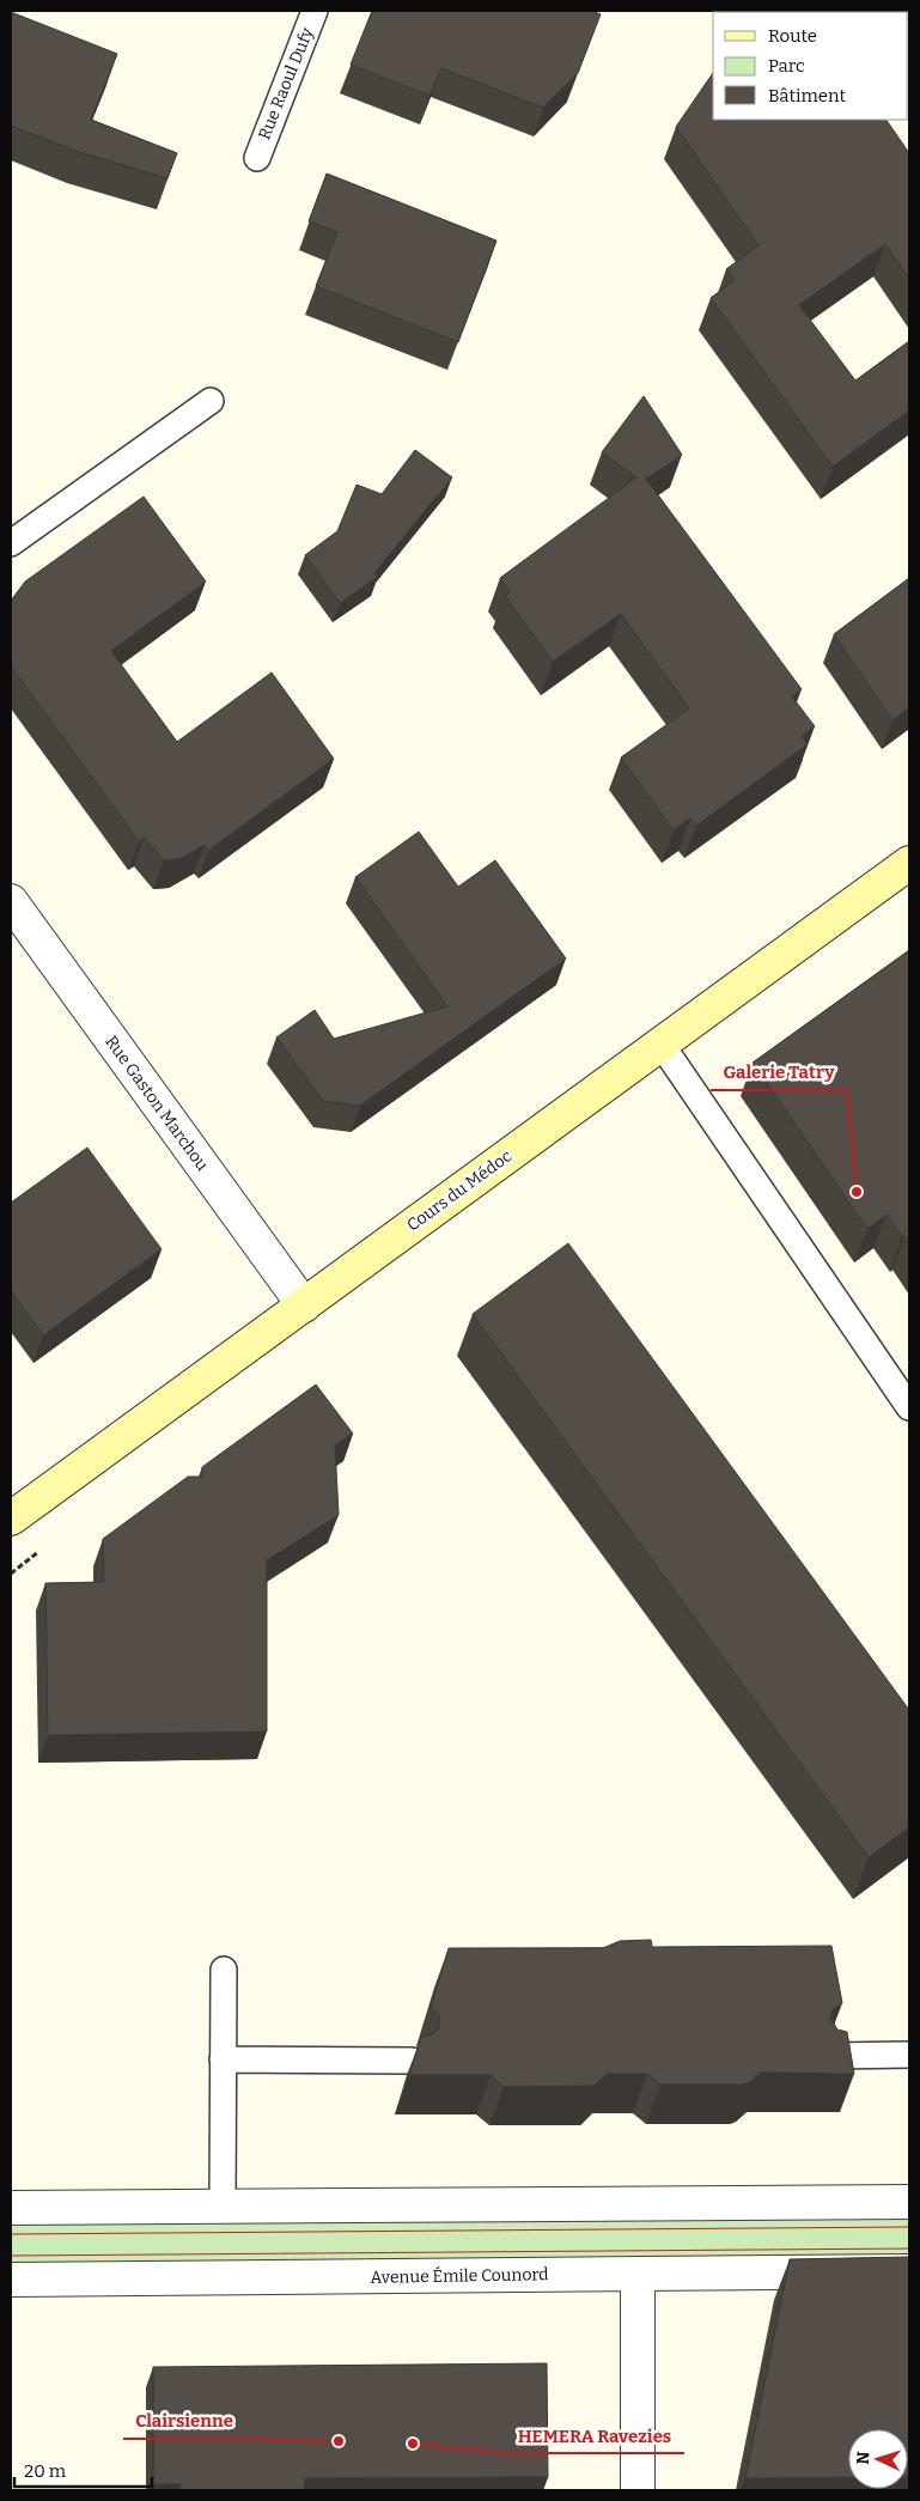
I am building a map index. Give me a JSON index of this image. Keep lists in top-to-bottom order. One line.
{"streets":{"main road":["Cours du Médoc"],"street":["Rue Gaston Marchou","Avenue Émile Counord"],"lane":["Rue Raoul Dufy"]},"crossings":[["Rue Gaston Marchou","Cours du Médoc"]],"places":["Galerie Tatry","Clairsienne","HEMERA Ravezies"],"legend":["Route","Parc","Bâtiment"],"scale_bar":"20 m","north":"left"}
